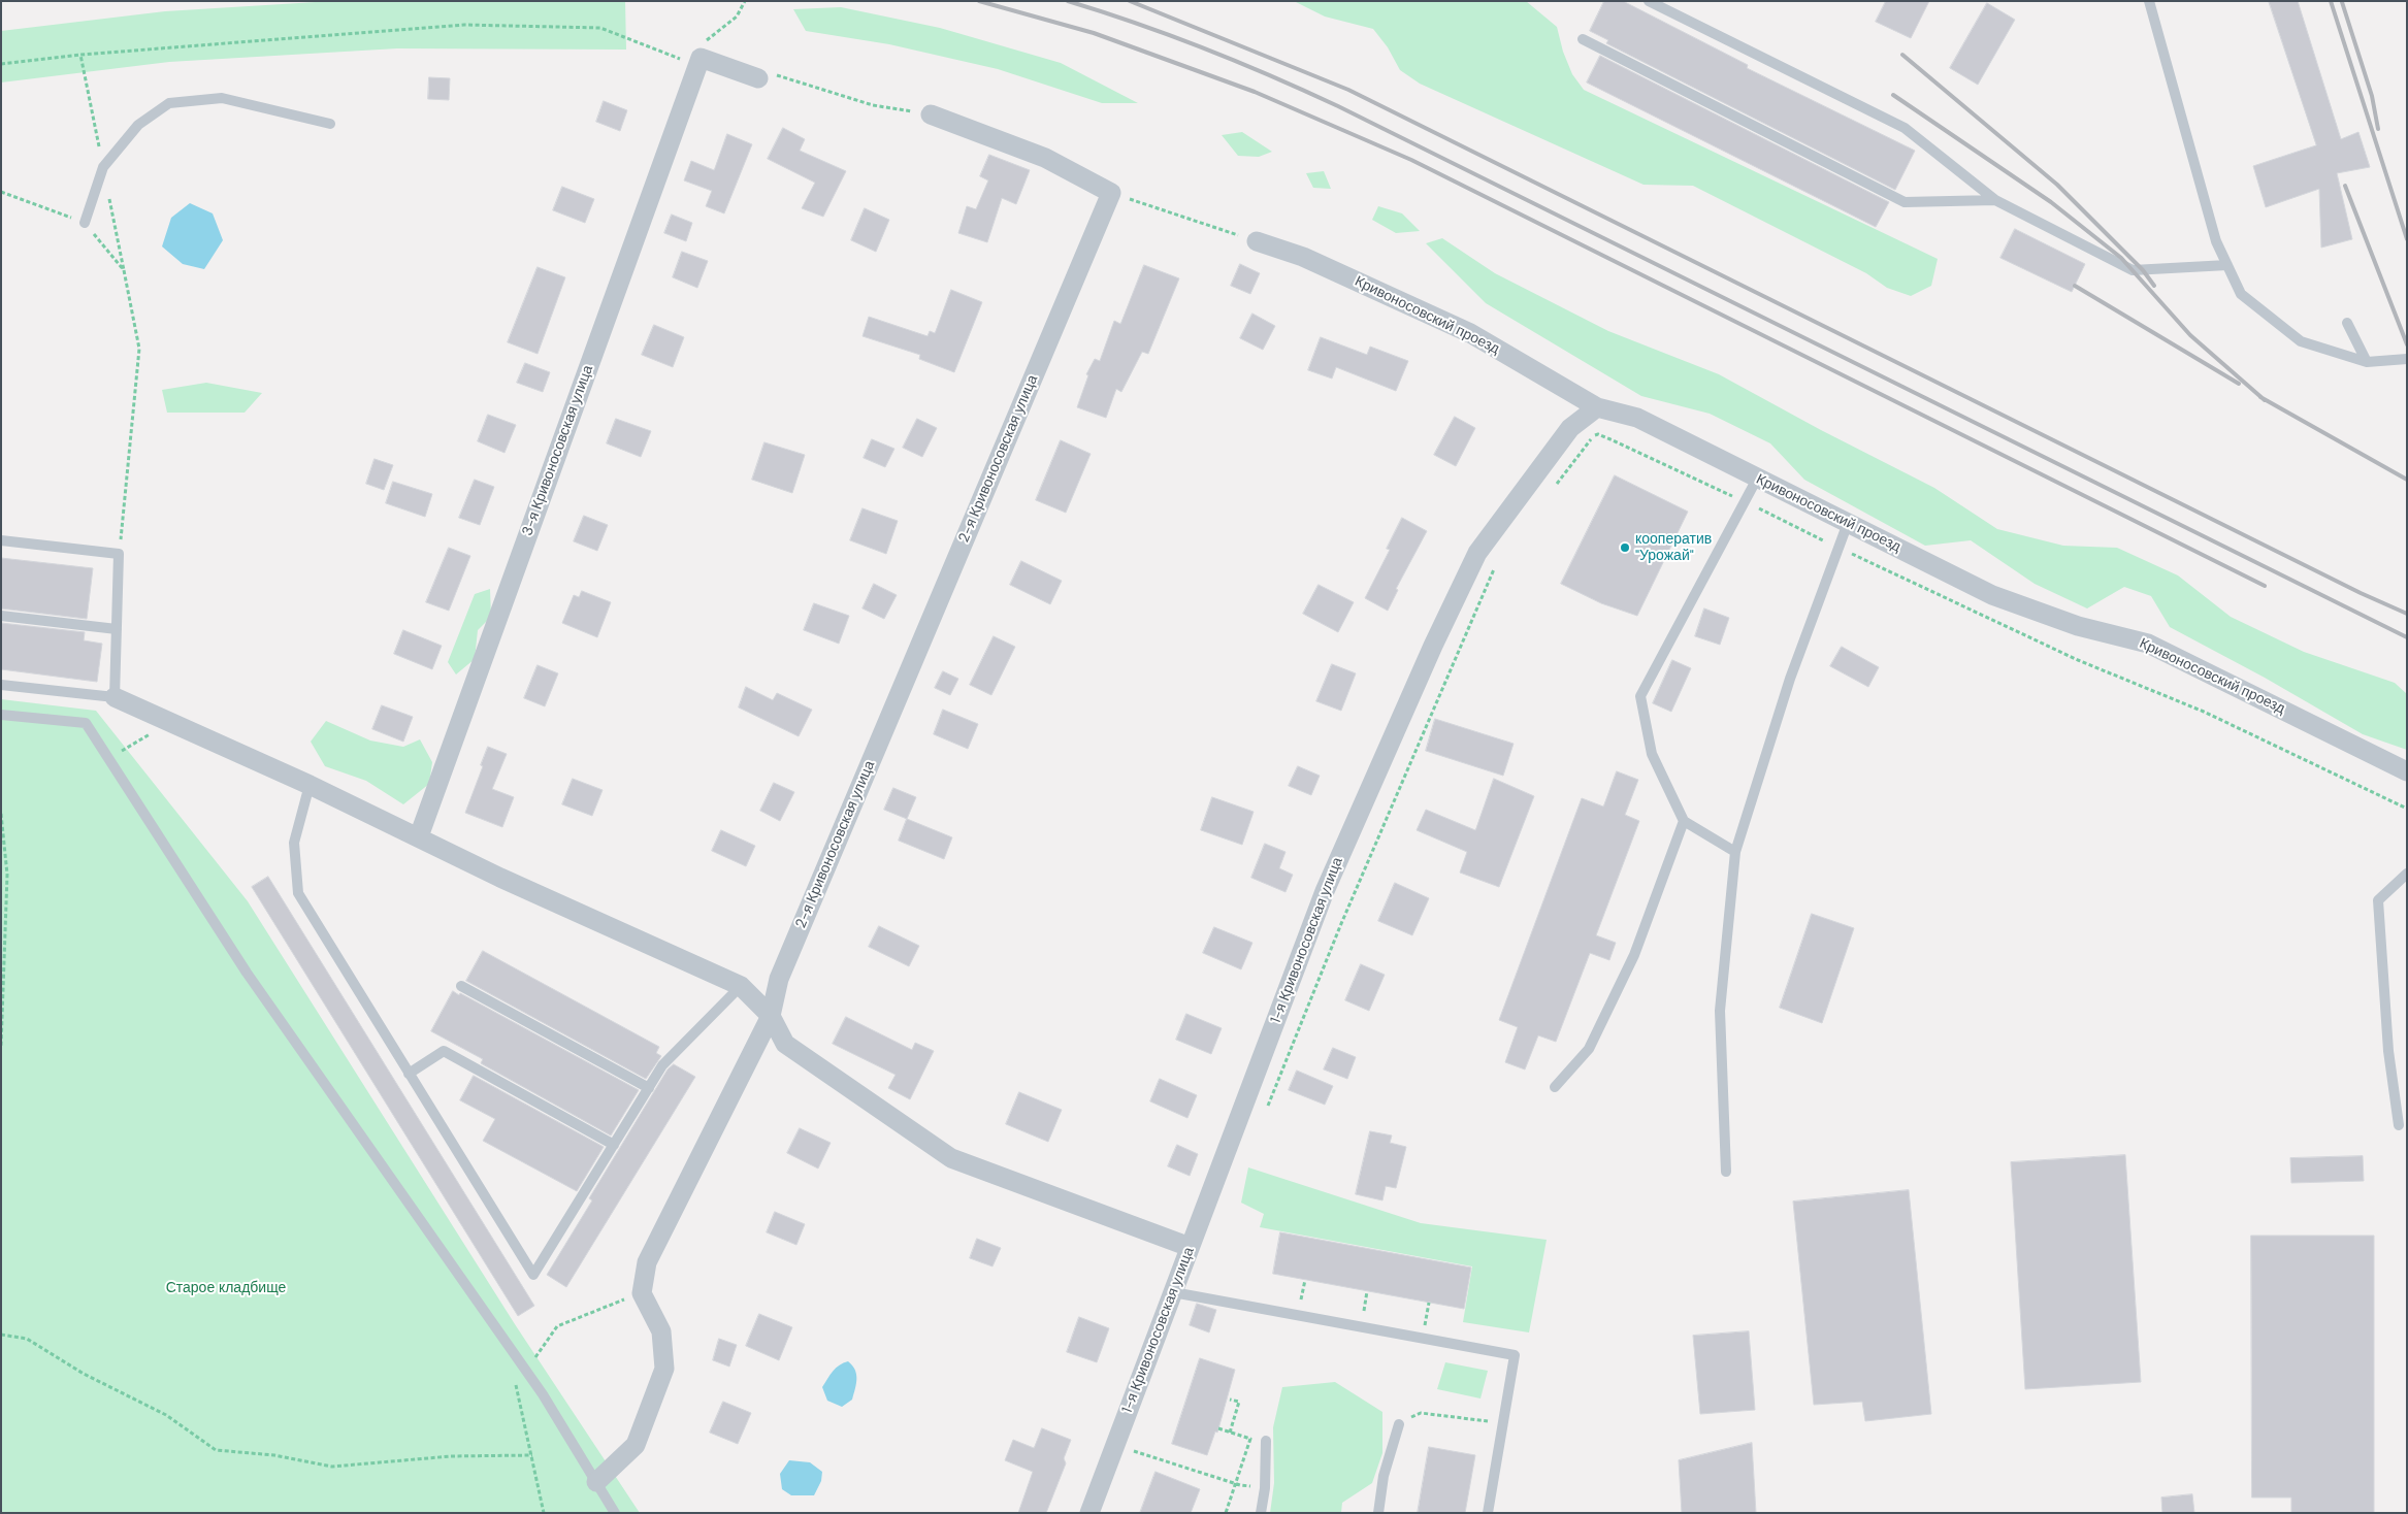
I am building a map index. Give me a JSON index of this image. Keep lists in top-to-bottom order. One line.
{"streets":{"street":["Кривоносовский проезд","3-я Кривоносовская улица","2-я Кривоносовская улица","1-я Кривоносовская улица"]},"crossings":[["Кривоносовский проезд","1-я Кривоносовская улица"]],"parks":["Старое кладбище"],"places":["кооператив \"Урожай\""]}
